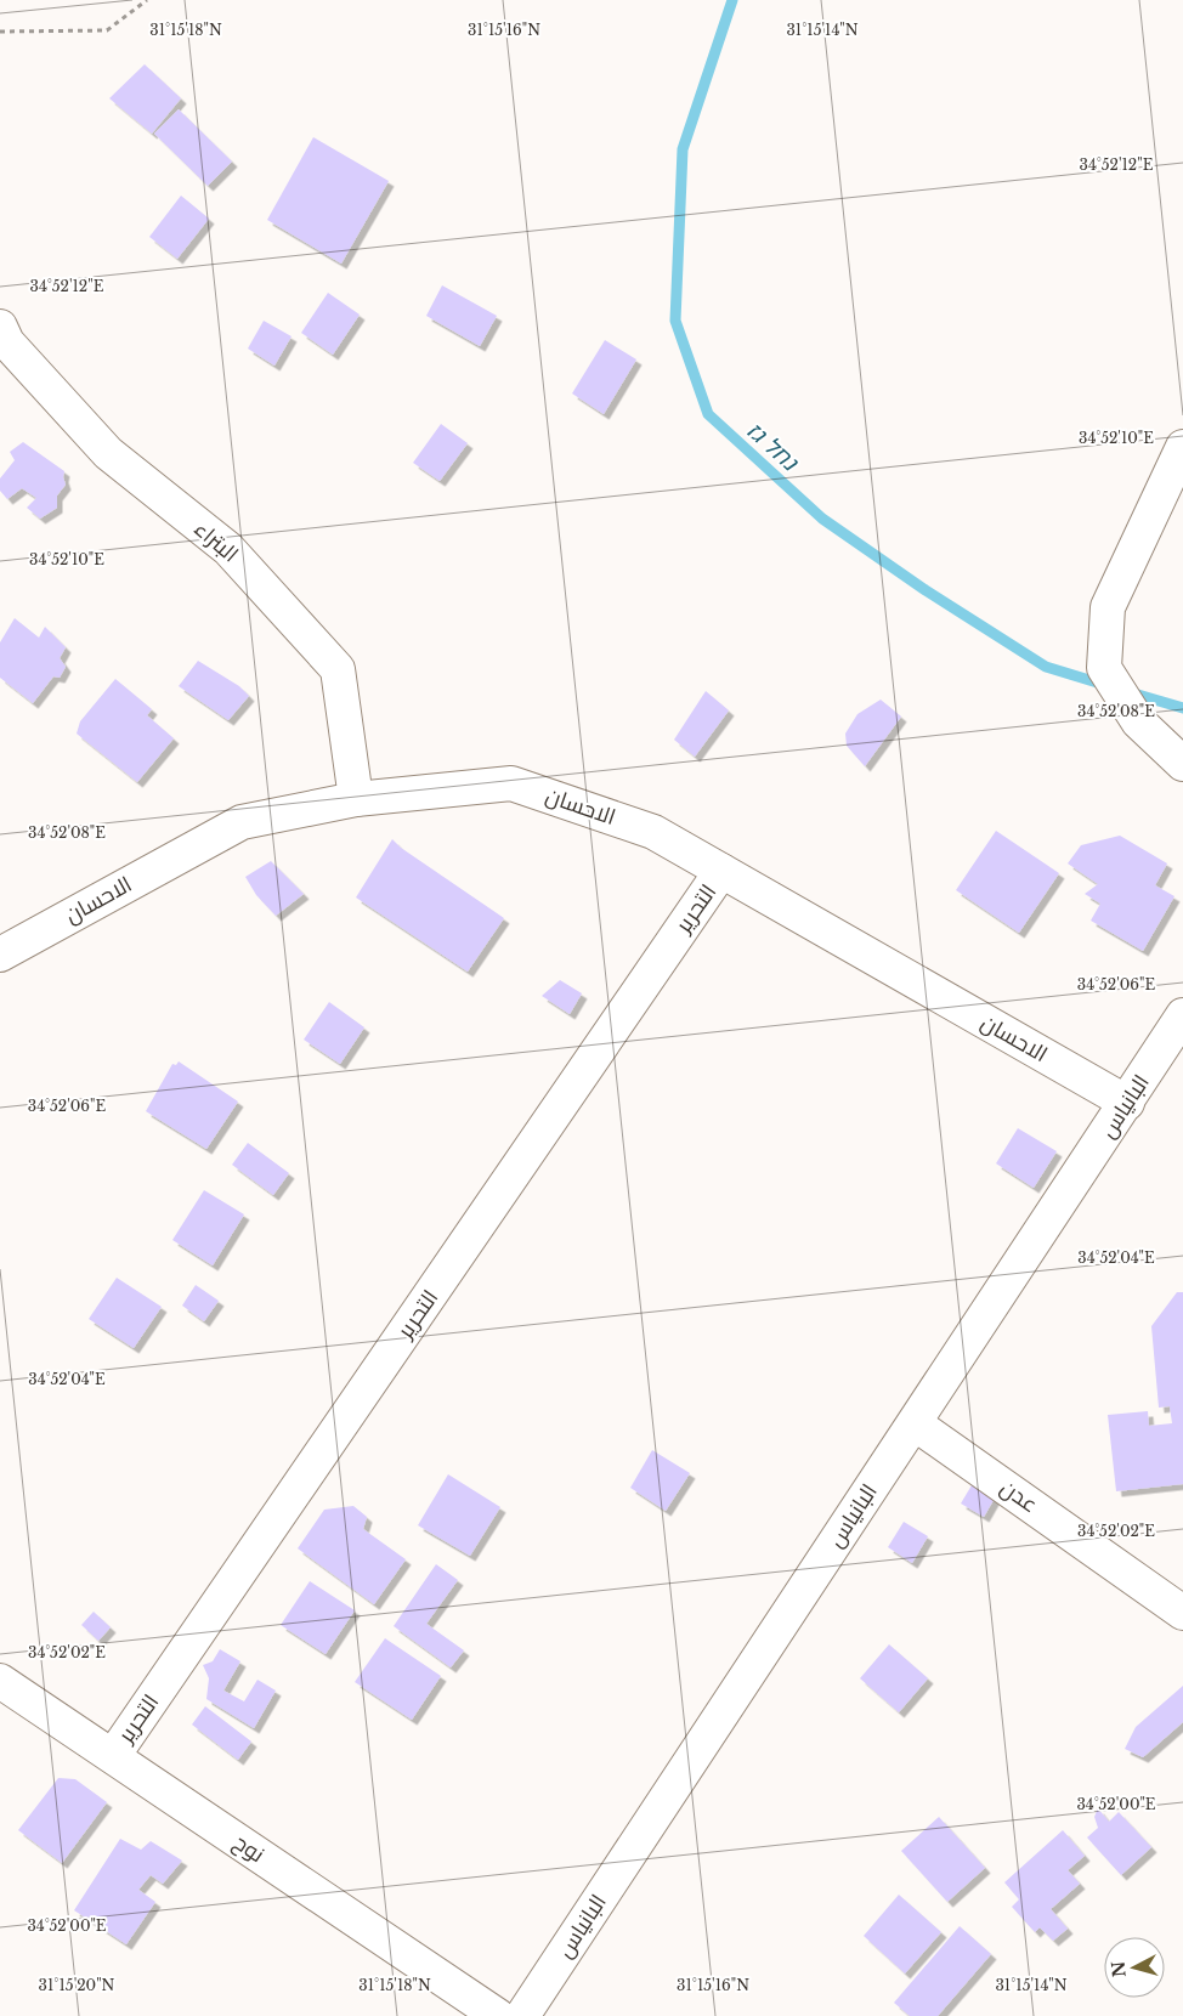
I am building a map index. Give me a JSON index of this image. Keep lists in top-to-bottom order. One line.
{"streets":{"street":["البتراء","الاحسان","التحرير","البانياس","عدن","نوح"]},"crossings":[["البتراء","الاحسان"],["الاحسان","التحرير"],["الاحسان","البانياس"],["التحرير","نوح"],["البانياس","عدن"]],"water":["נחל גז"],"north":"left","coordinates":["31°15'18\"N","31°15'16\"N","31°15'14\"N","34°52'12\"E","34°52'10\"E","34°52'08\"E","34°52'06\"E","34°52'04\"E","34°52'02\"E","34°52'00\"E","31°15'20\"N"]}
